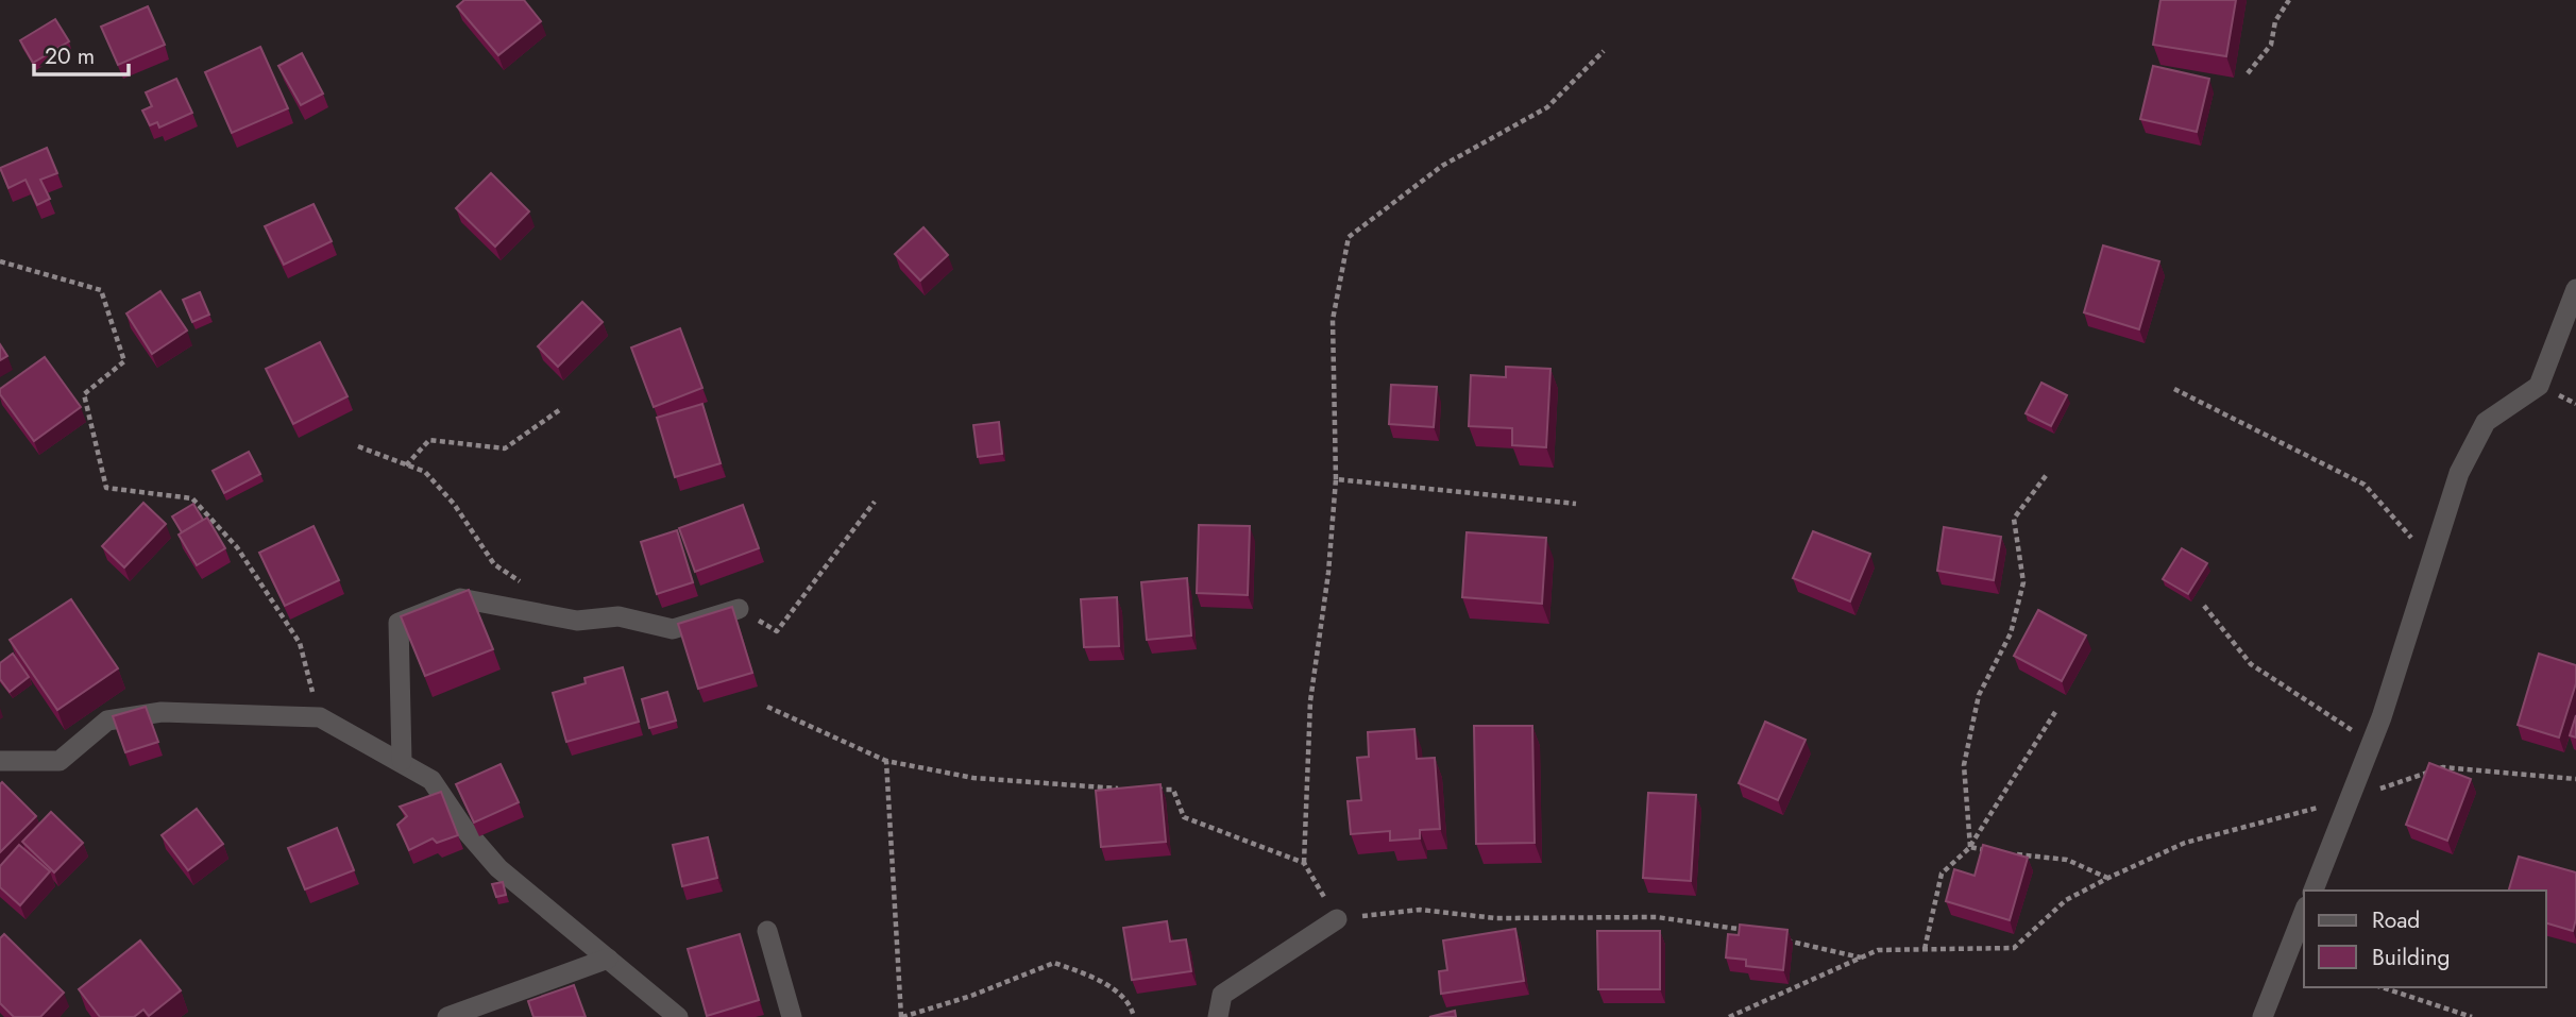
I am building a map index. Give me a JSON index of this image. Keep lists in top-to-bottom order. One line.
{"legend":["Road","Building"],"scale_bar":"20 m"}
